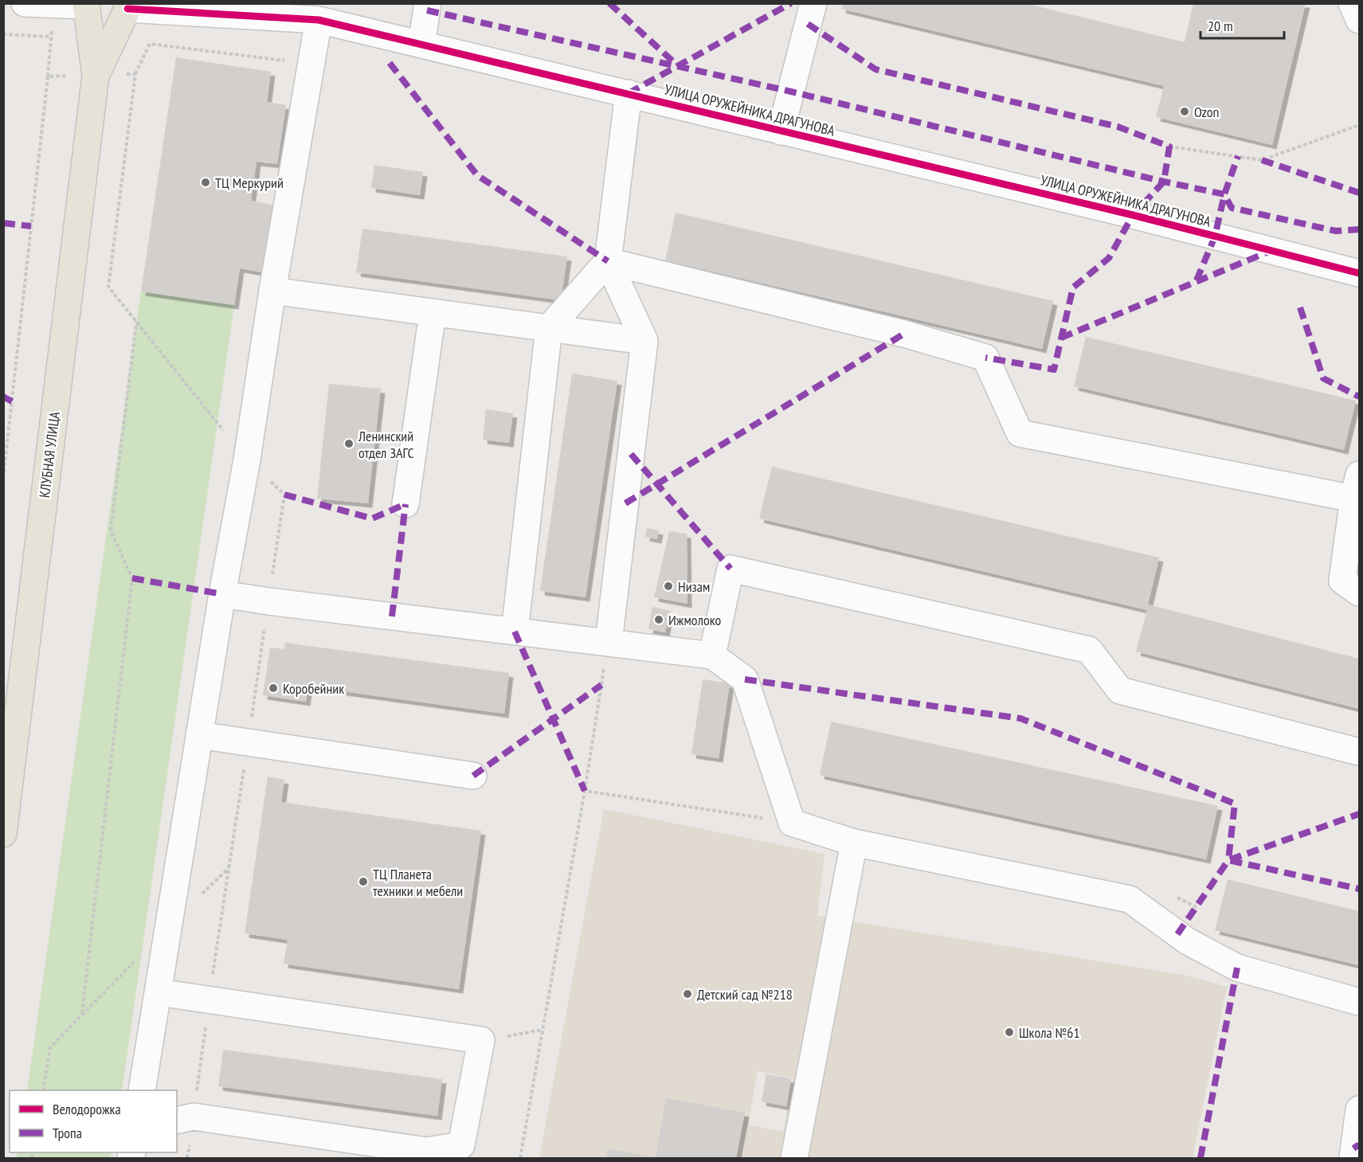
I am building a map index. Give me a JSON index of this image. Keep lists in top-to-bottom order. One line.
{"streets":{"main road":["КЛУБНАЯ УЛИЦА"],"street":["УЛИЦА ОРУЖЕЙНИКА ДРАГУНОВА"]},"crossings":[["УЛИЦА ОРУЖЕЙНИКА ДРАГУНОВА","КЛУБНАЯ УЛИЦА"]],"places":["Ozon","ТЦ Меркурий","Ленинский отдел ЗАГС","Низам","Ижмолоко","Коробейник","ТЦ Планета техники и мебели","Детский сад №218","Школа №61"],"legend":["Велодорожка","Тропа"],"scale_bar":"20 m"}
